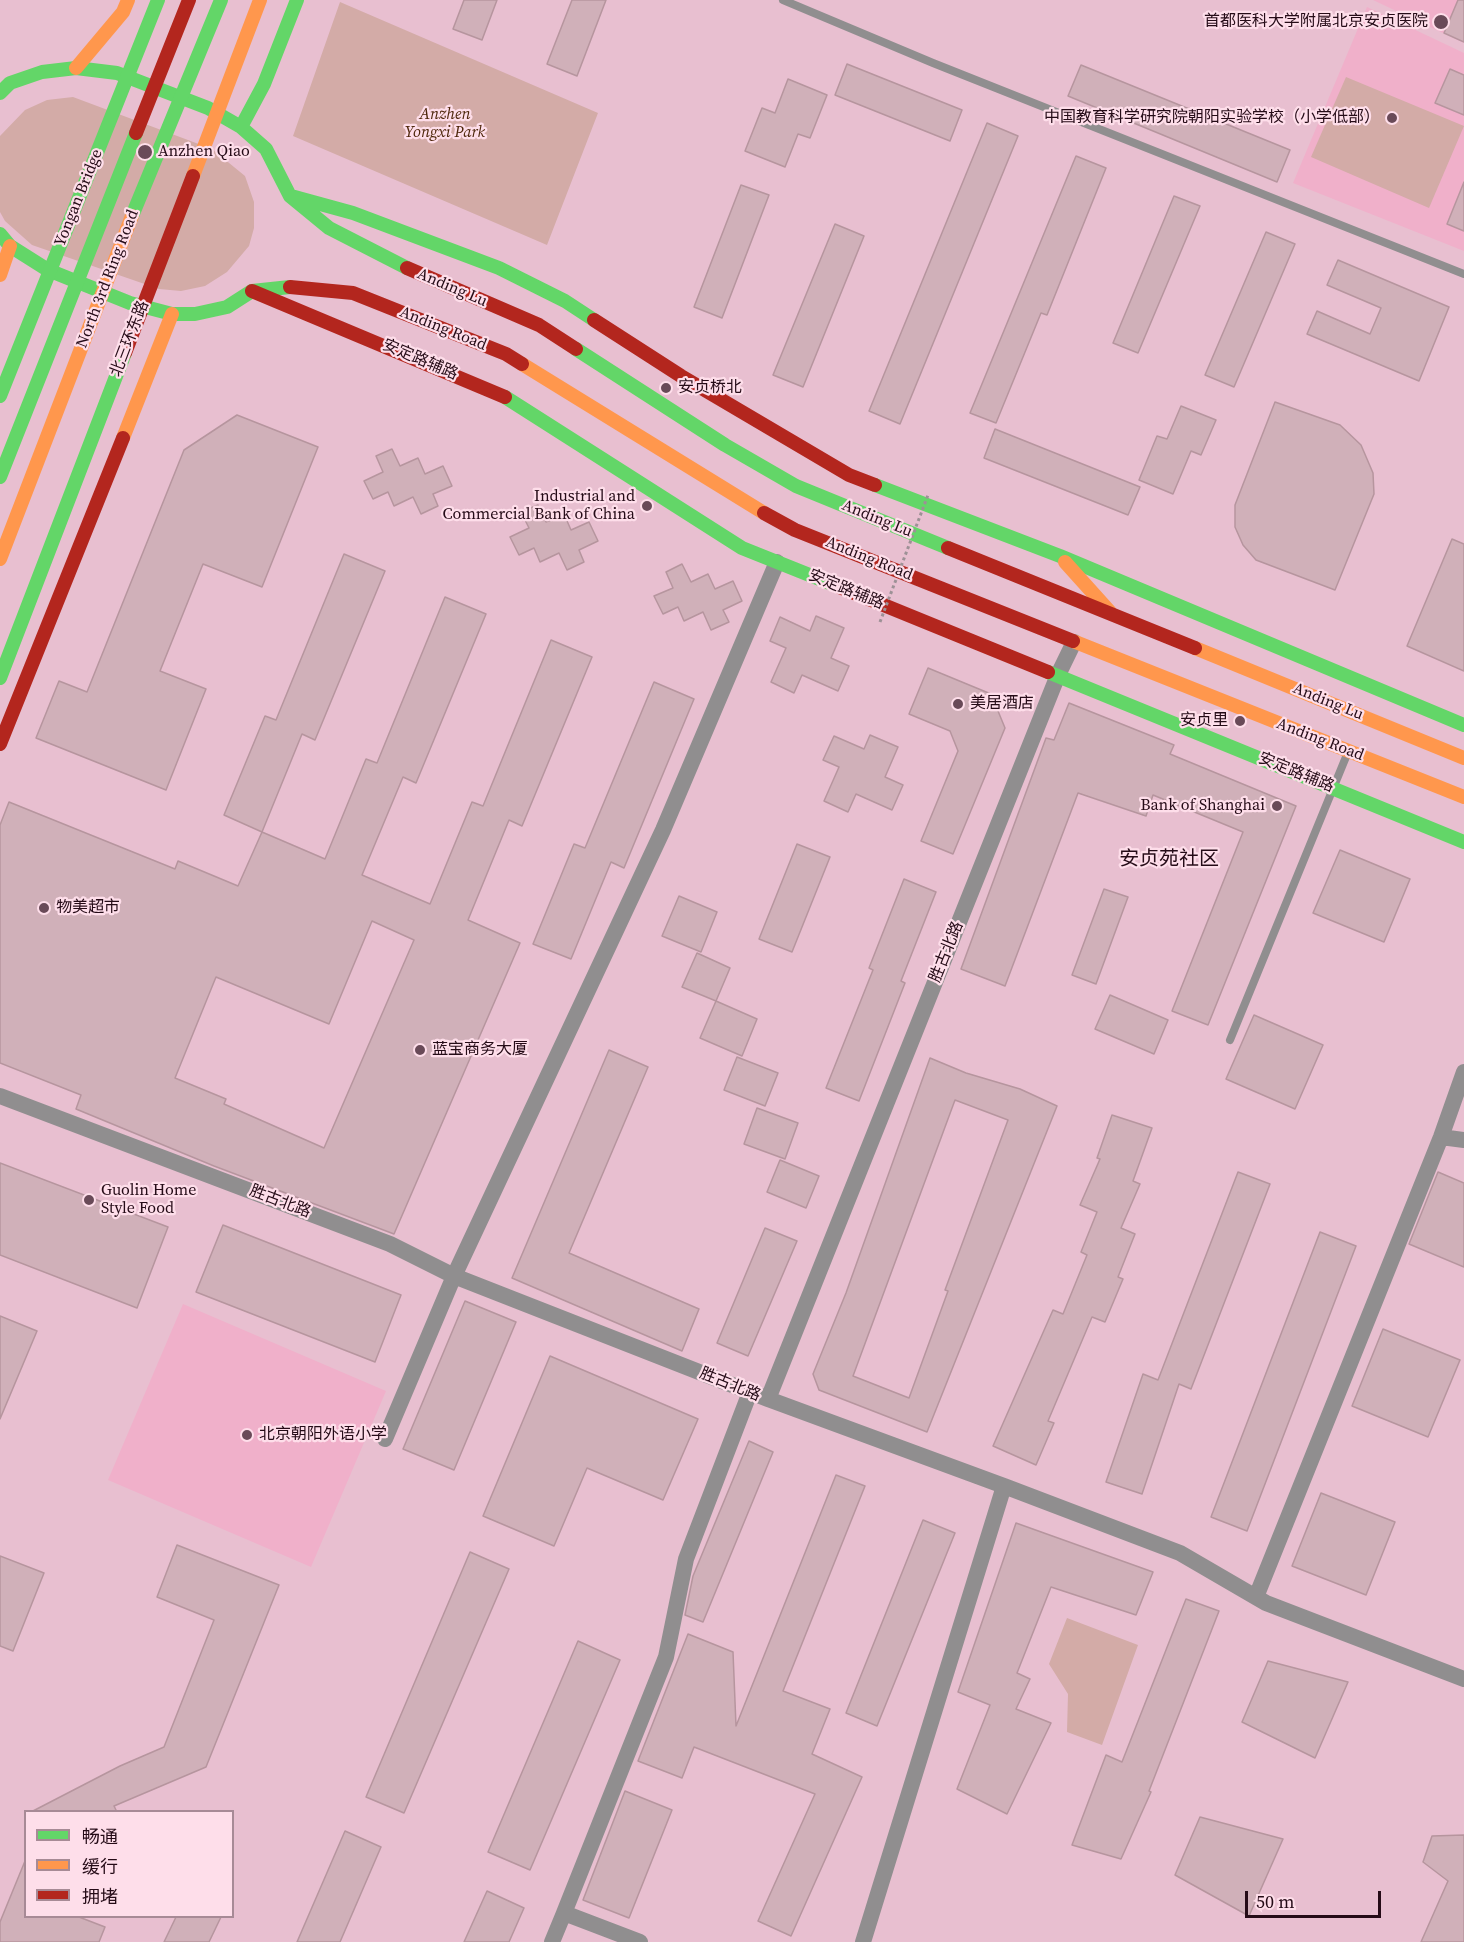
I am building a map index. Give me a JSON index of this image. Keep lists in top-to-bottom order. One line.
{"streets":{"main road":["Yongan Bridge","North 3rd Ring Road","Anding Lu","Anding Road","北三环东路","安定路辅路"],"street":["胜古北路"]},"crossings":[["Anding Road","安定路辅路"],["Anding Road","胜古北路"],["安定路辅路","胜古北路"]],"districts":["安贞苑社区"],"parks":["Anzhen Yongxi Park"],"places":["首都医科大学附属北京安贞医院","中国教育科学研究院朝阳实验学校（小学低部）","Anzhen Qiao","安贞桥北","Industrial and Commercial Bank of China","美居酒店","安贞里","Bank of Shanghai","物美超市","蓝宝商务大厦","Guolin Home Style Food","北京朝阳外语小学"],"legend":["畅通","缓行","拥堵"],"scale_bar":"50 m"}
